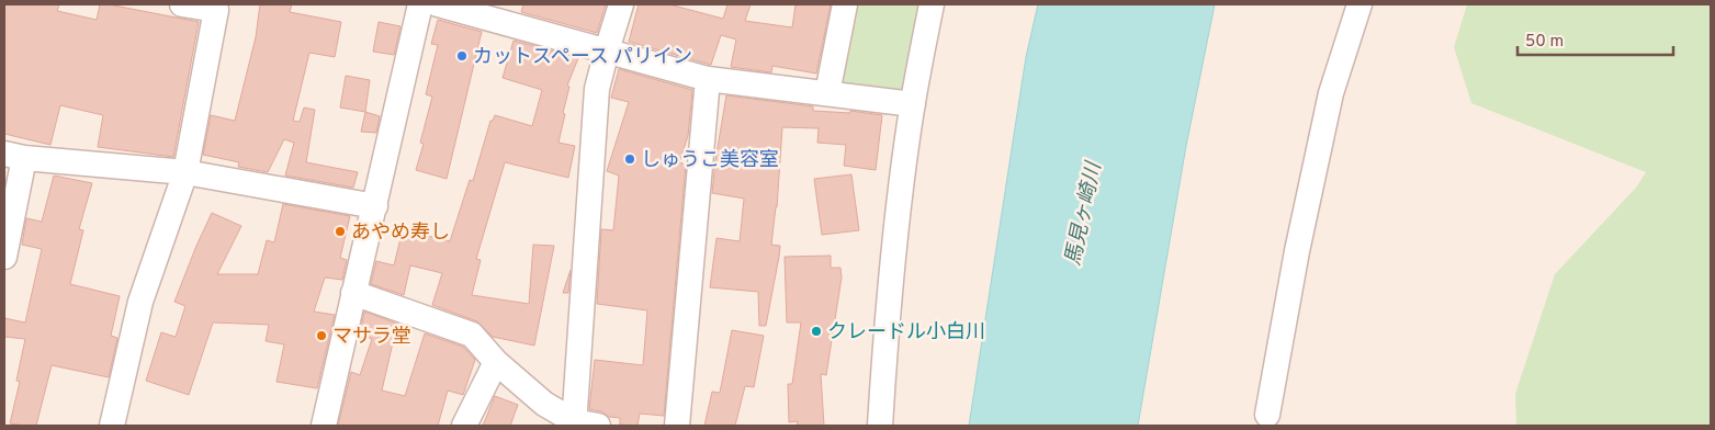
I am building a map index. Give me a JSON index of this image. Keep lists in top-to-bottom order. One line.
{"water":["馬見ヶ崎川"],"places":["カットスペース パリイン","しゅうこ美容室","あやめ寿し","クレードル小白川","マサラ堂"],"scale_bar":"50 m"}
